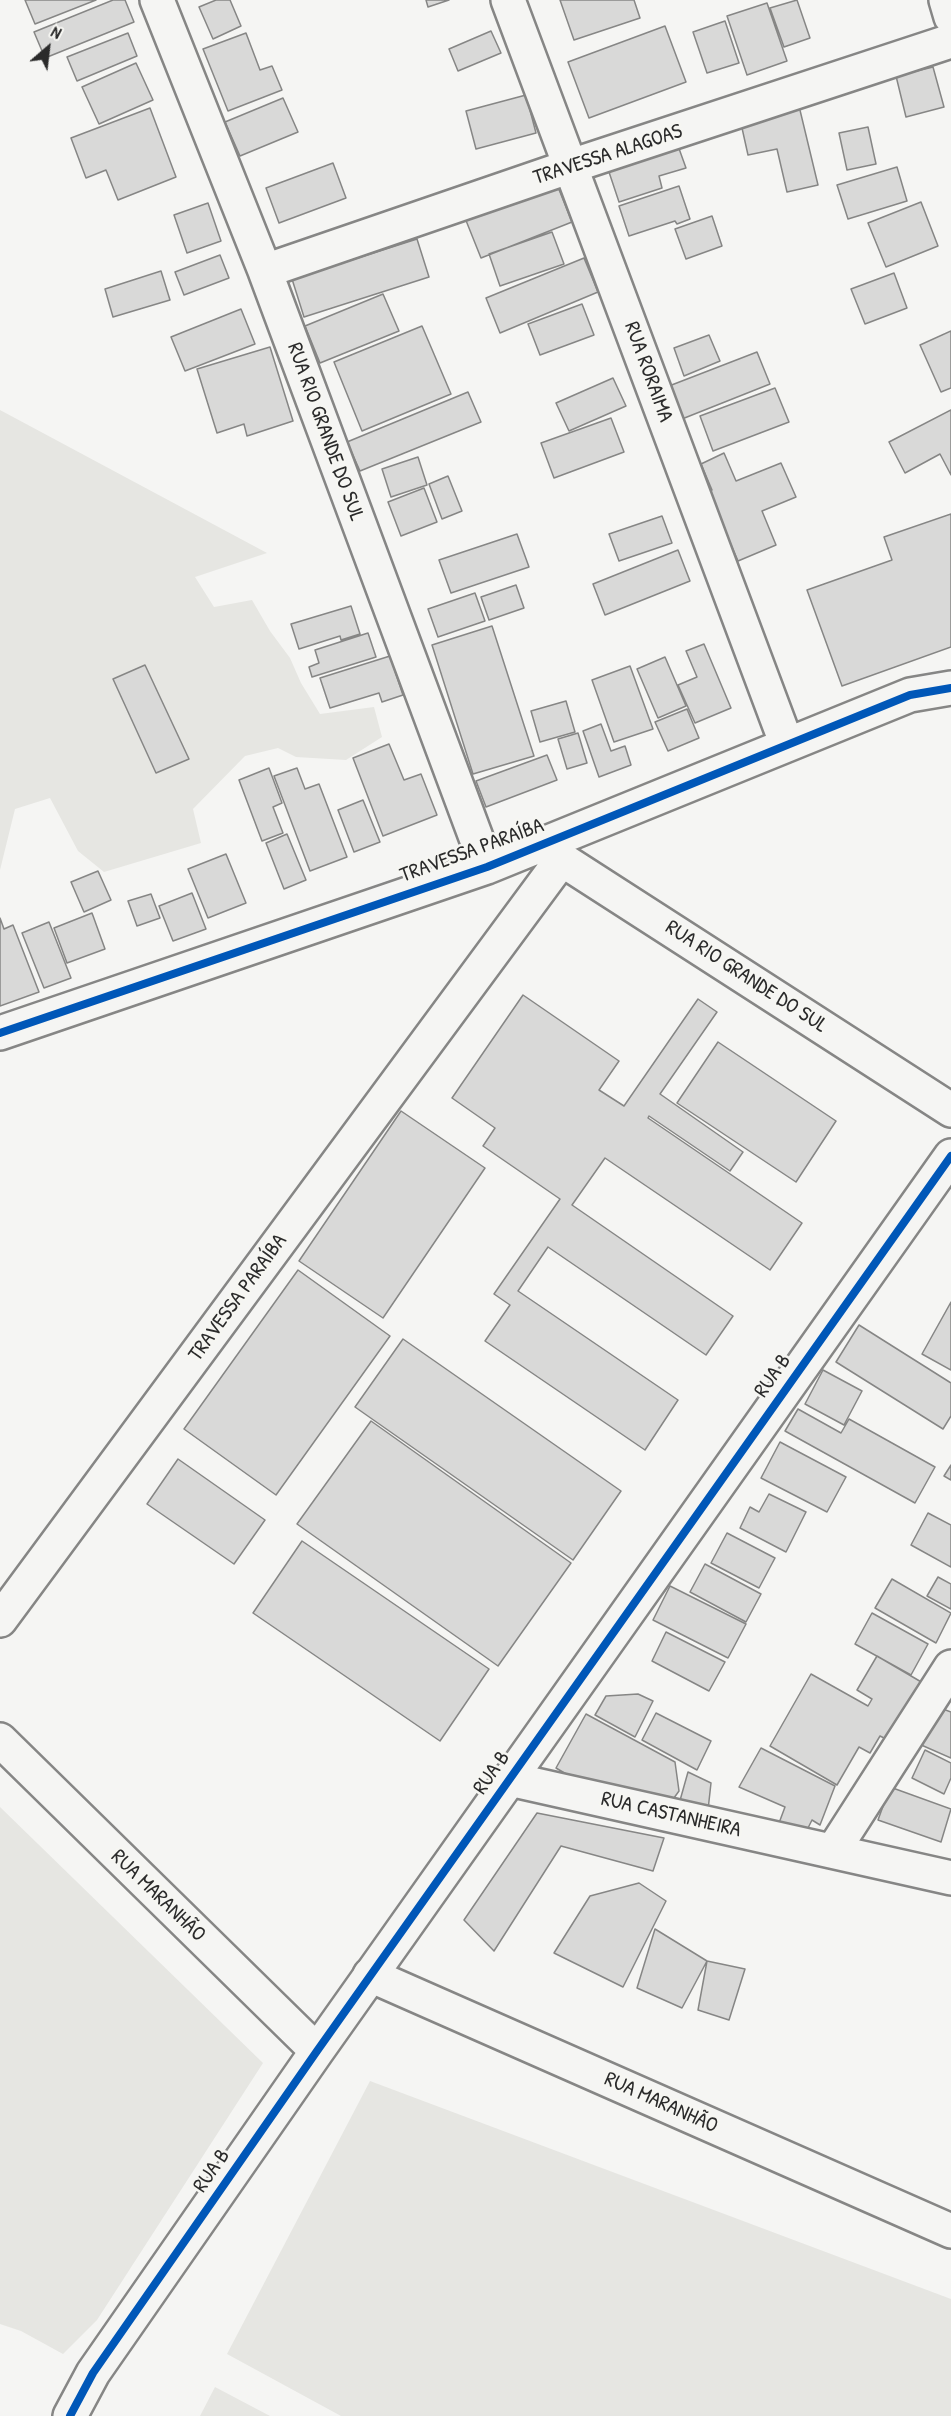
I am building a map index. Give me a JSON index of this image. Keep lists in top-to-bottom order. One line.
{"streets":{"street":["TRAVESSA ALAGOAS","RUA RORAIMA","RUA RIO GRANDE DO SUL","TRAVESSA PARAÍBA","RUA B","RUA CASTANHEIRA","RUA MARANHÃO"]},"crossings":[["TRAVESSA ALAGOAS","RUA RORAIMA"],["TRAVESSA ALAGOAS","RUA RIO GRANDE DO SUL"],["RUA RORAIMA","TRAVESSA PARAÍBA"],["RUA RIO GRANDE DO SUL","TRAVESSA PARAÍBA"],["RUA B","RUA CASTANHEIRA"],["RUA B","RUA MARANHÃO"]],"north":"top right"}
